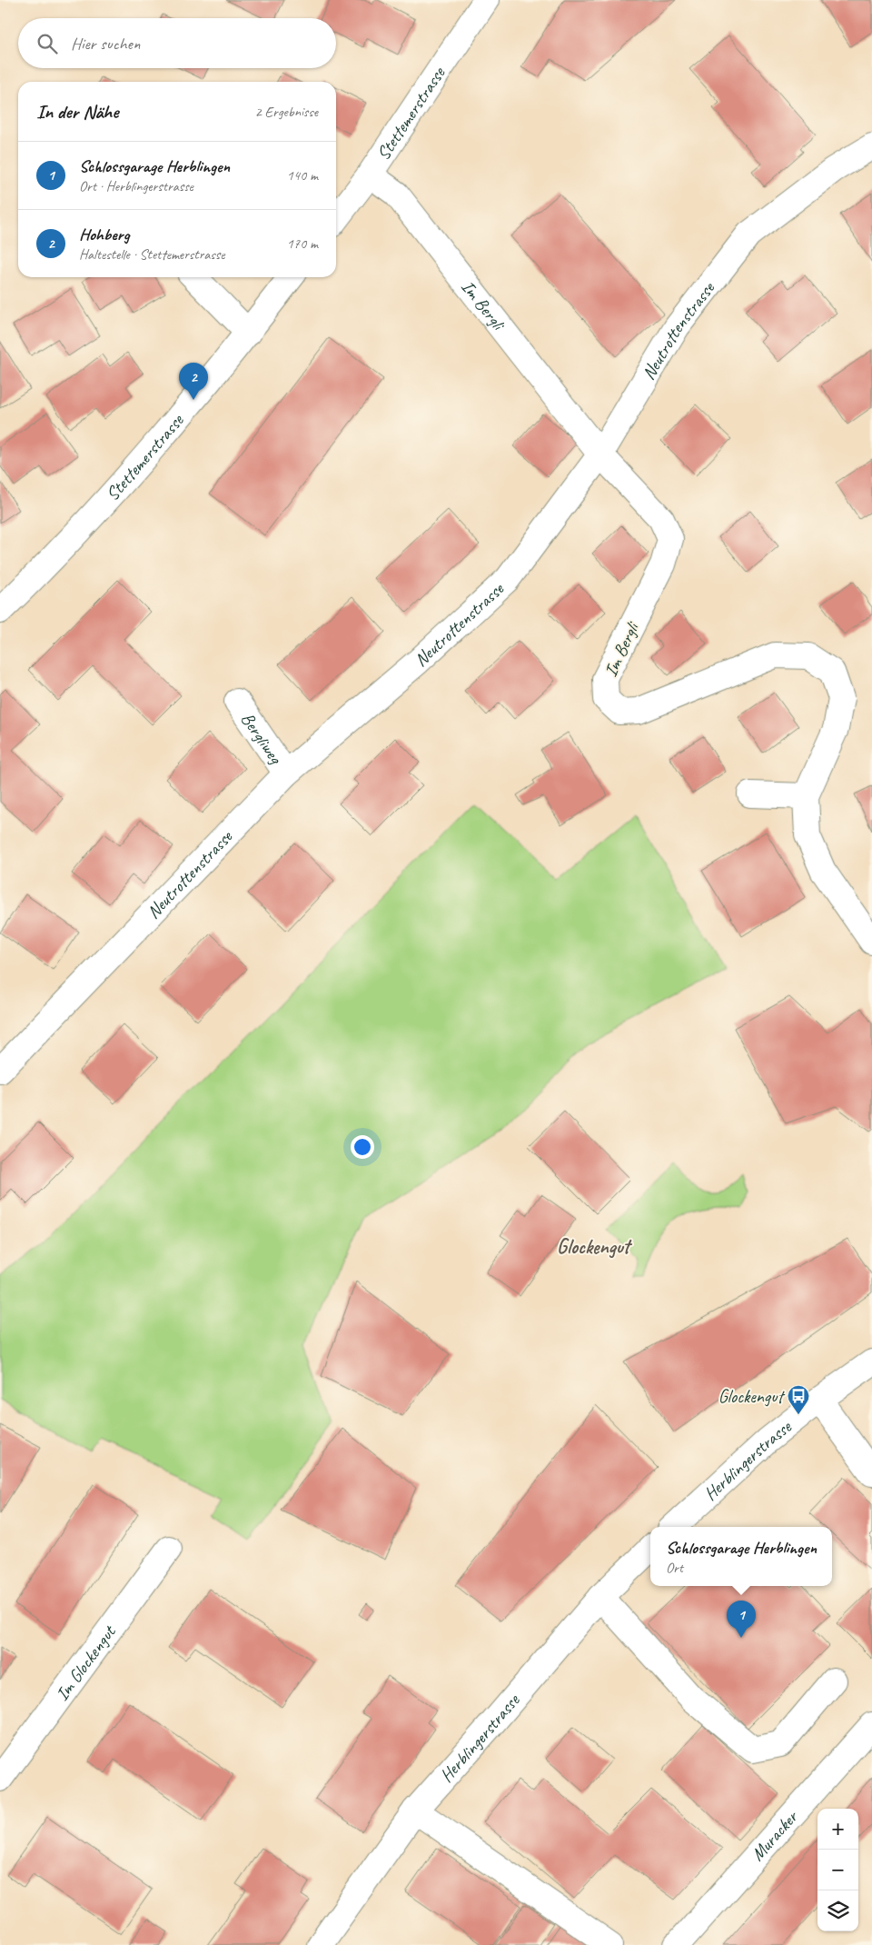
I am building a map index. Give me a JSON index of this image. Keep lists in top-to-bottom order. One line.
{"streets":{"street":["Stettemerstrasse","Im Bergli","Neutrottenstrasse","Bergliweg","Herblingerstrasse","Im Glockengut","Muracker"]},"crossings":[["Stettemerstrasse","Im Bergli"],["Im Bergli","Neutrottenstrasse"],["Neutrottenstrasse","Bergliweg"]],"districts":["Glockengut"],"places":{"bus stop":["Glockengut"]},"page":{"search":"Hier suchen","heading":["In der Nähe","2 Ergebnisse"],"list":[{"mark":"1","name":"Schlossgarage Herblingen","note":"Ort · Herblingerstrasse","value":"140 m"},{"mark":"2","name":"Hohberg","note":"Haltestelle · Stettemerstrasse","value":"170 m"}],"pins":["2","1"],"popup":["Schlossgarage Herblingen","Ort"],"map_buttons":["+","−"]}}
